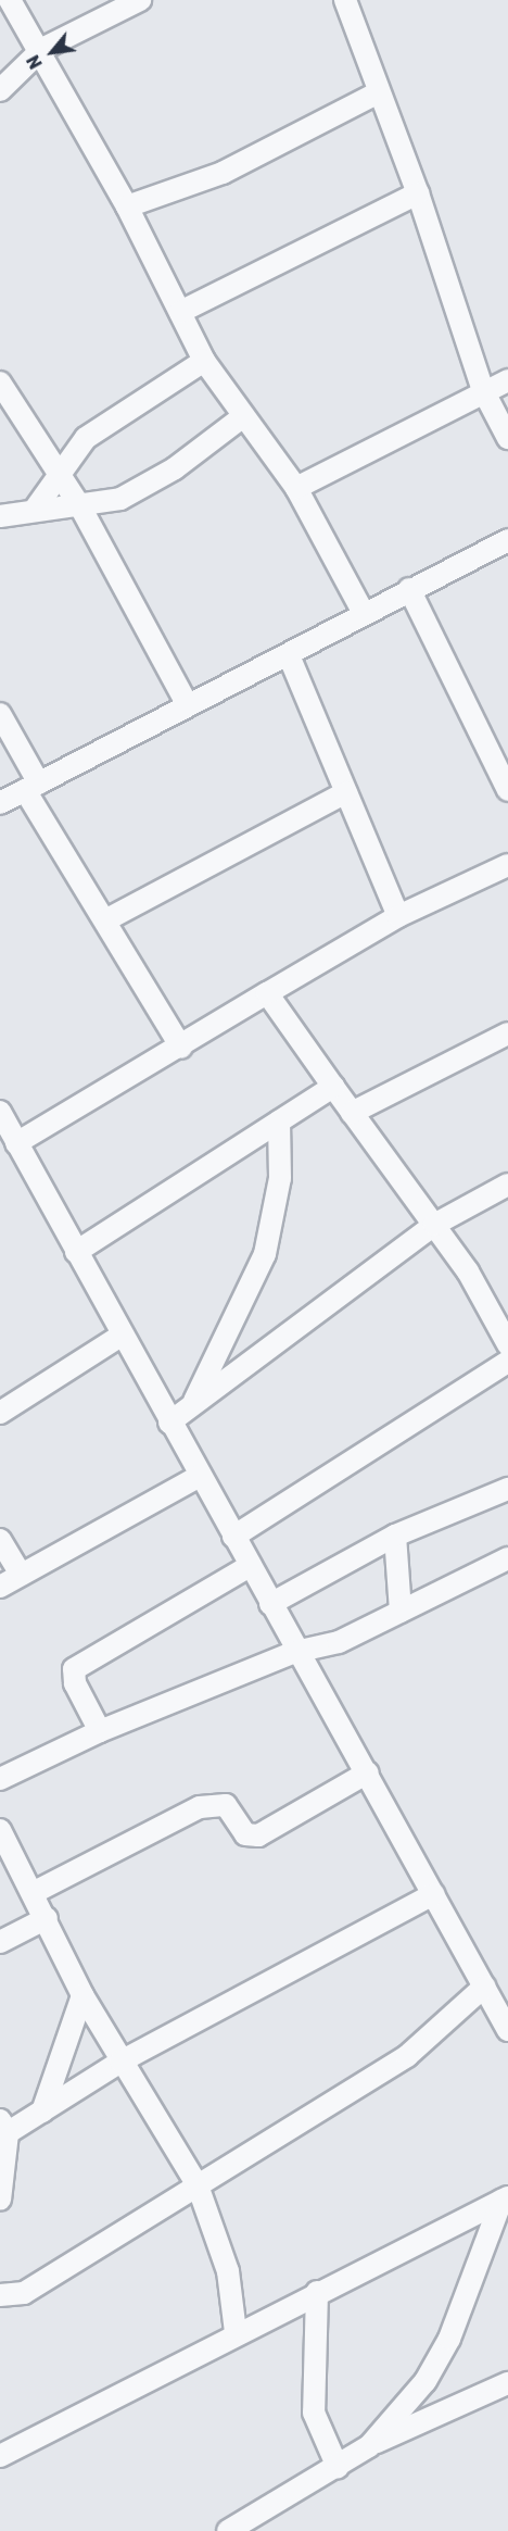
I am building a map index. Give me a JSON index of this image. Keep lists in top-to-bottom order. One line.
{"north":"bottom left"}
